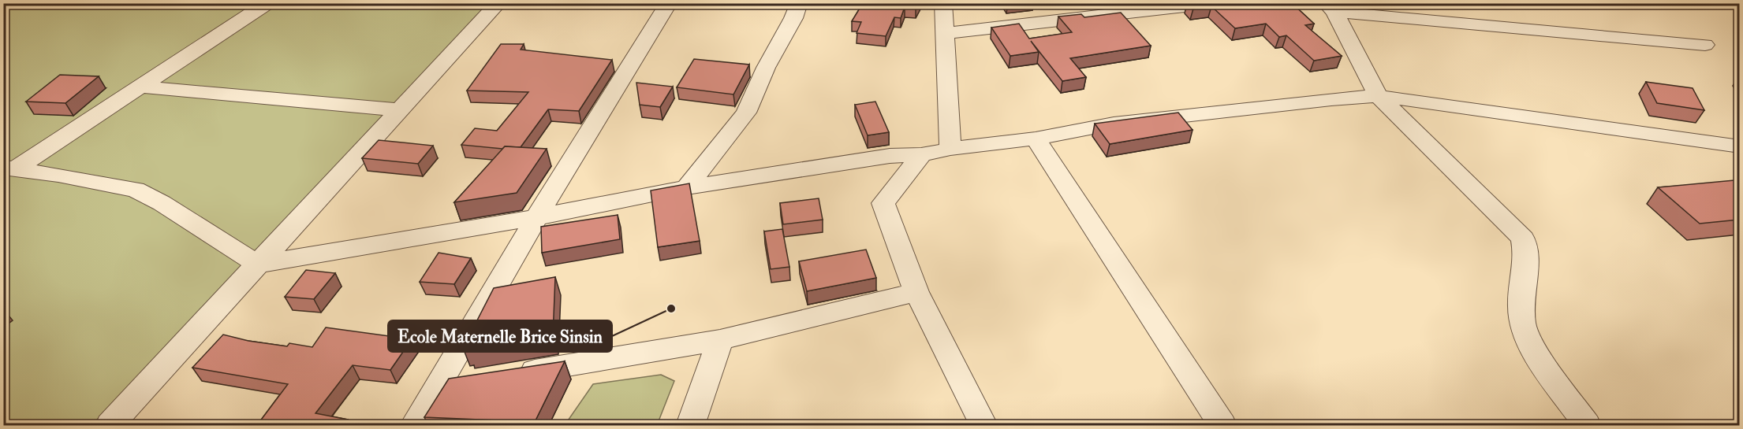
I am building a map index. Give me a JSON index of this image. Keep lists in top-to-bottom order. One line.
{"places":["Ecole Maternelle Brice Sinsin"]}
